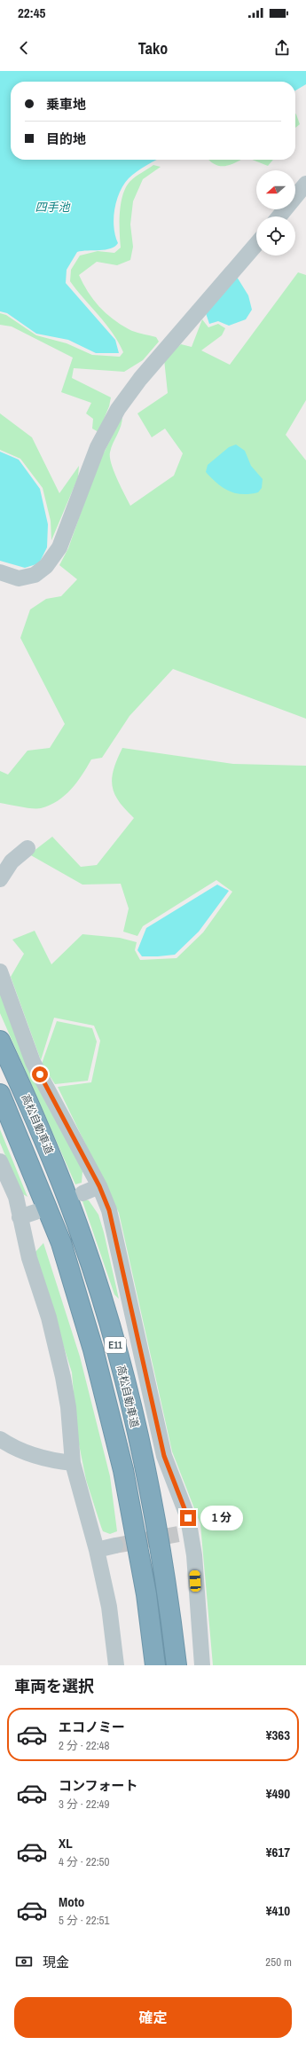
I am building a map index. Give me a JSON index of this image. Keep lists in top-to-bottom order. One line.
{"streets":{"highway":["高松自動車道","E11"]},"water":["四手池"],"north":"left","page":{"status":"22:45","header":"Tako","banner":["乗車地","目的地"],"bubble":"1 分","heading":"車両を選択","list":[{"name":"エコノミー","note":"2 分 · 22:48","value":"¥363"},{"name":"コンフォート","note":"3 分 · 22:49","value":"¥490"},{"name":"XL","note":"4 分 · 22:50","value":"¥617"},{"name":"Moto","note":"5 分 · 22:51","value":"¥410"}],"pay":["現金","250 m"],"buttons":"確定"}}
